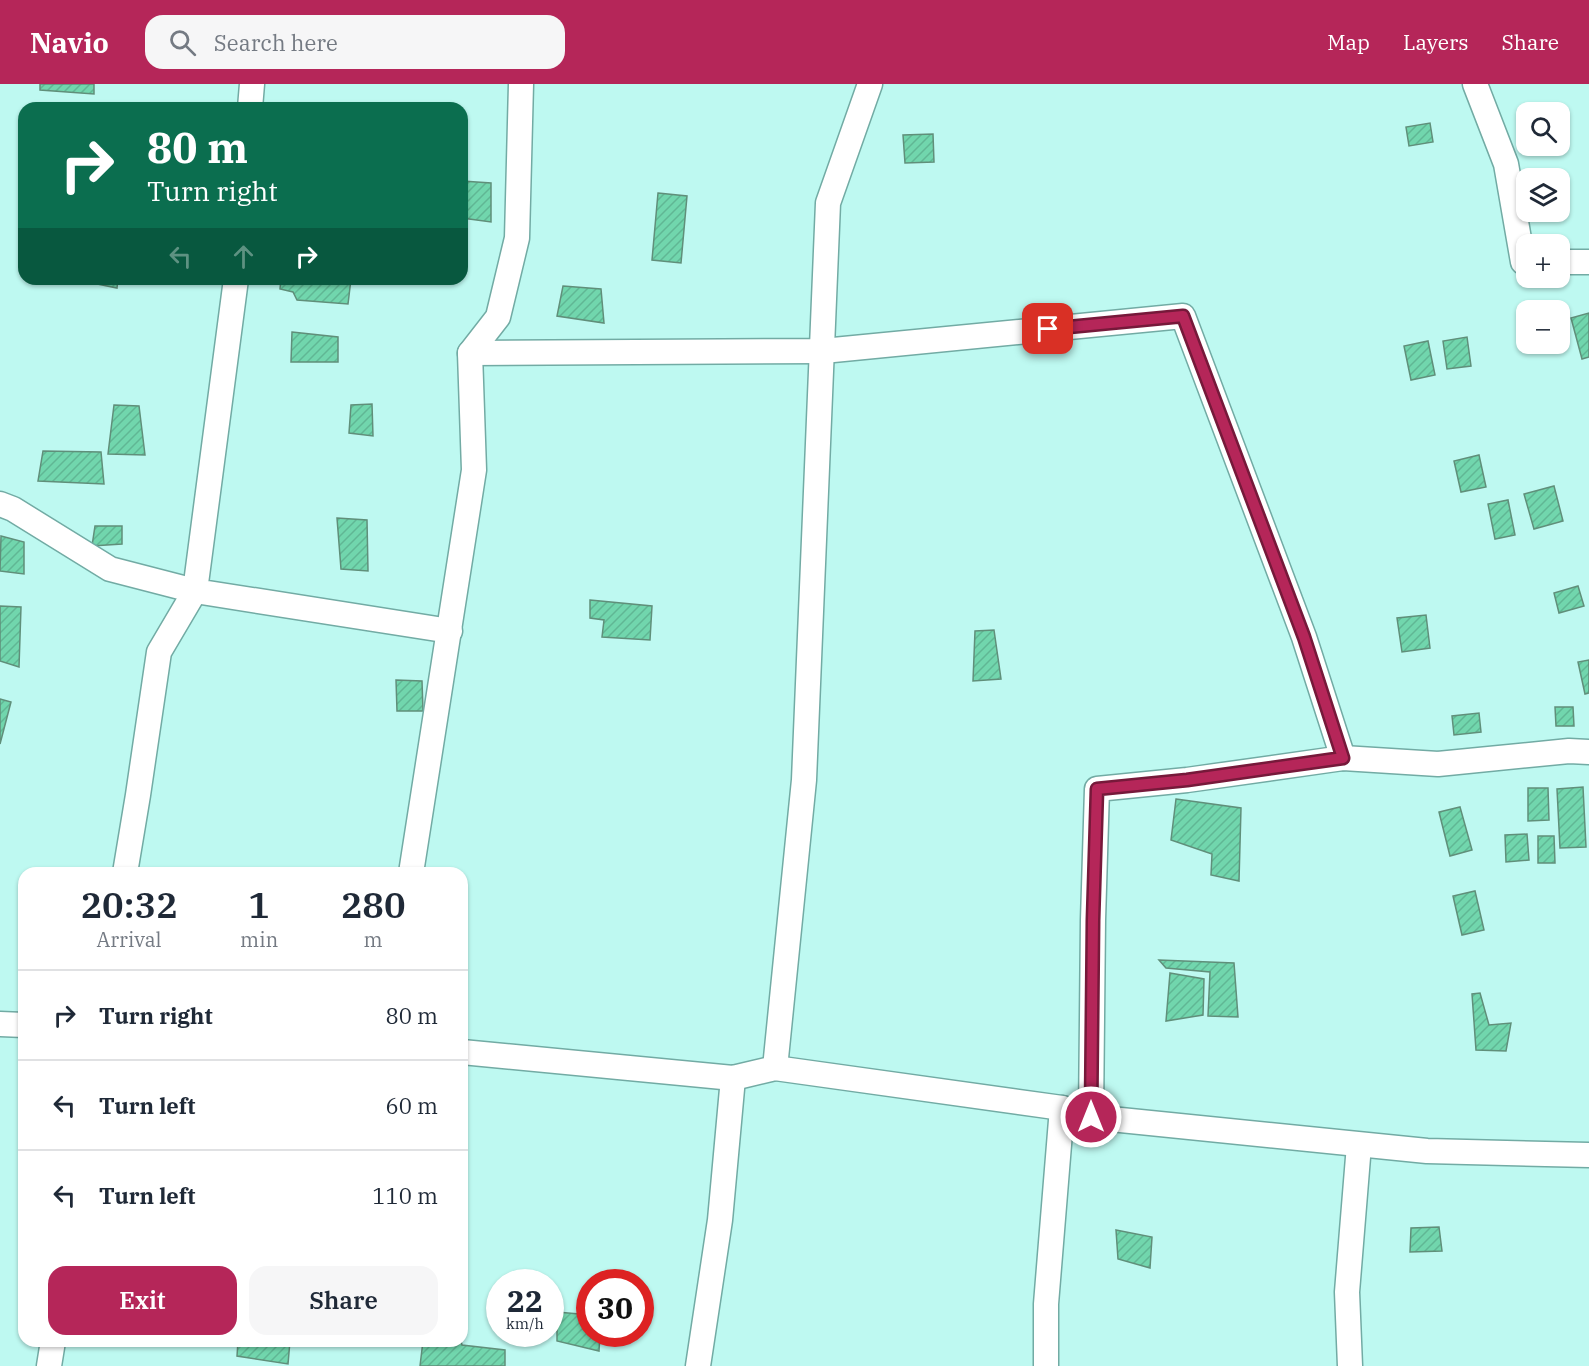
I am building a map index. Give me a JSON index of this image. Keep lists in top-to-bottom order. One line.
{"page":{"header":"Navio","search":"Search here","nav":["Map","Layers","Share"],"map_buttons":["+","−"],"turn":["80 m","Turn right"],"eta":["20:32","Arrival","1","min","280","m"],"list":[{"name":"Turn right","value":"80 m"},{"name":"Turn left","value":"60 m"},{"name":"Turn left","value":"110 m"}],"buttons":["Exit","Share"],"speed":"22 km/h","limit":"30"}}
